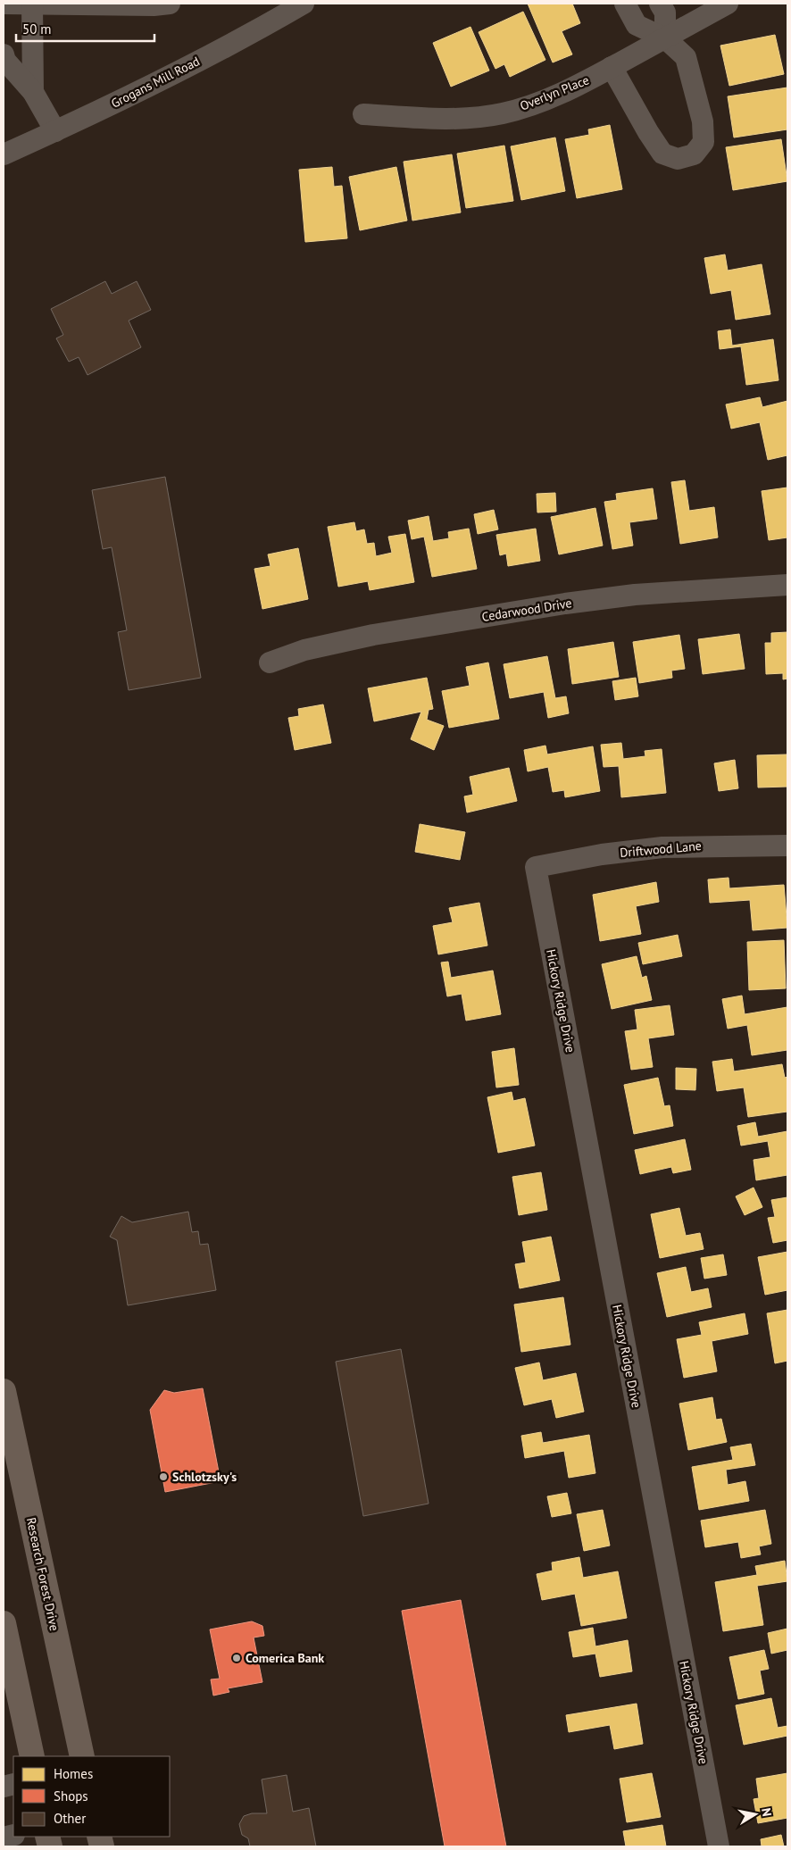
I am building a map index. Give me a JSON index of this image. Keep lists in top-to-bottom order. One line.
{"streets":{"main road":["Research Forest Drive"],"street":["Grogans Mill Road","Overlyn Place","Cedarwood Drive","Driftwood Lane","Hickory Ridge Drive"]},"crossings":[["Driftwood Lane","Hickory Ridge Drive"]],"places":["Schlotzsky's","Comerica Bank"],"legend":["Homes","Shops","Other"],"scale_bar":"50 m","north":"right"}
